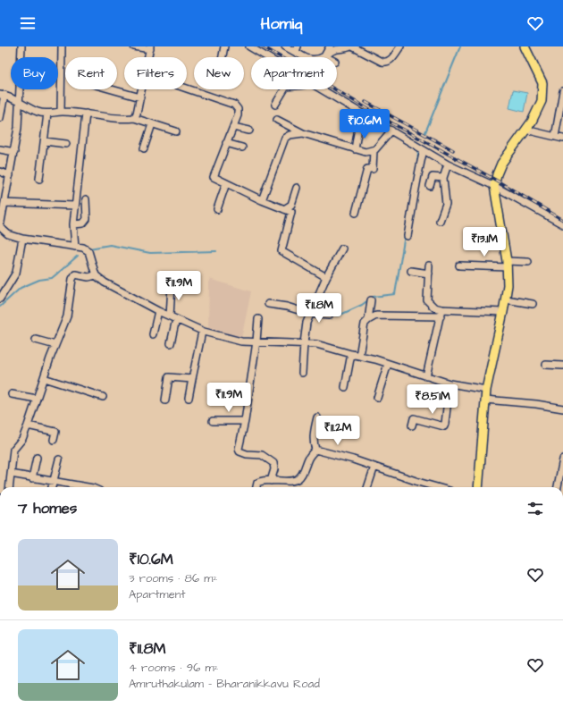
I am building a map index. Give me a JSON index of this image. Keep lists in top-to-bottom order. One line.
{"page":{"header":"Homiq","chip":["Buy","Rent","Filters","New","Apartment"],"price":["₹10.6M","₹13.1M","₹11.9M","₹11.8M","₹11.9M","₹8.51M","₹11.2M"],"heading":"7 homes","list":[{"name":"₹10.6M","note":"3 rooms · 86 m² · Apartment"},{"name":"₹11.8M","note":"4 rooms · 96 m² · Amruthakulam - Bharanikkavu Road"}]}}
